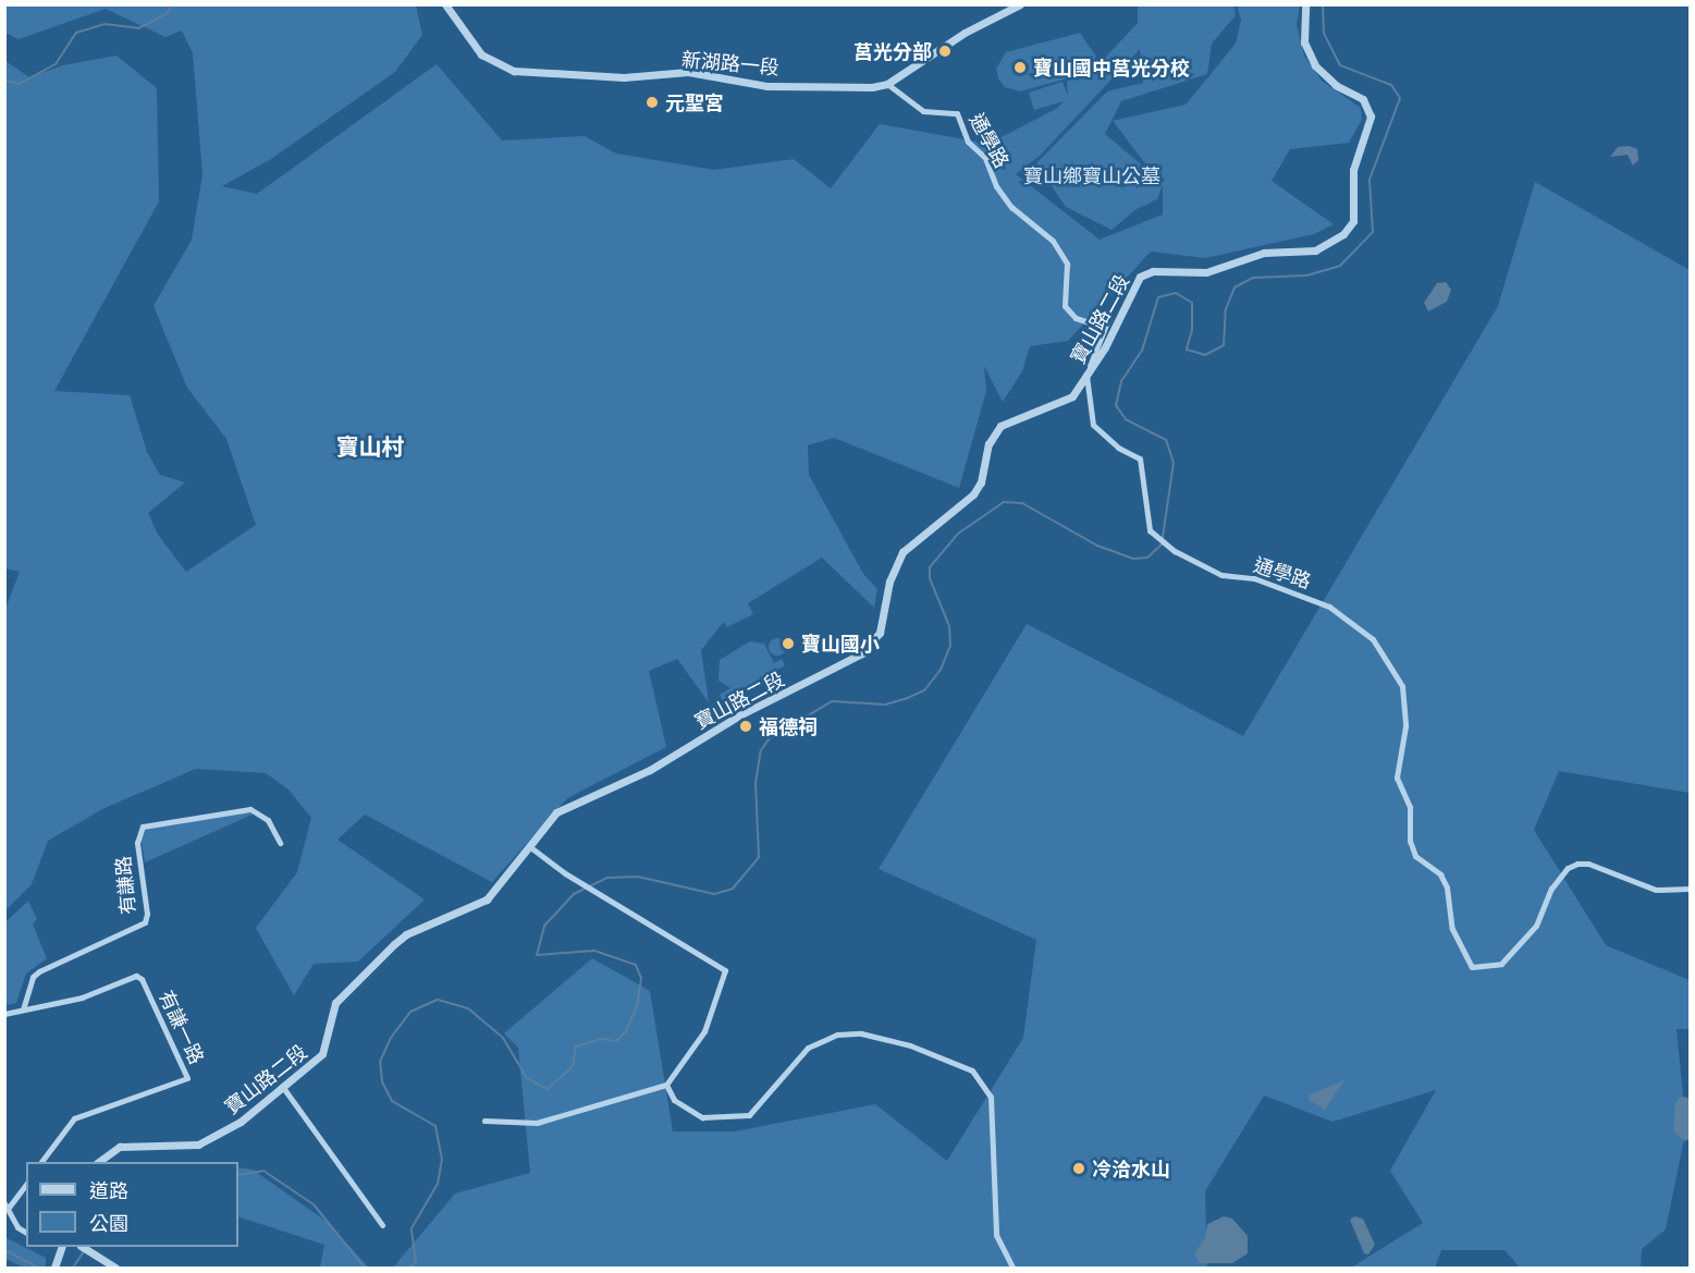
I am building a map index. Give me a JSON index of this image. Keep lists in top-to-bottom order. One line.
{"streets":{"street":["新湖路一段","通學路","寶山路二段","有謙路","有謙一路"]},"crossings":[["新湖路一段","通學路"],["通學路","寶山路二段"],["有謙路","有謙一路"]],"districts":["寶山村"],"parks":["寶山鄉寶山公墓"],"places":["莒光分部","寶山國中莒光分校","元聖宮","寶山國小","福德祠","冷洽水山"],"legend":["道路","公園"]}
